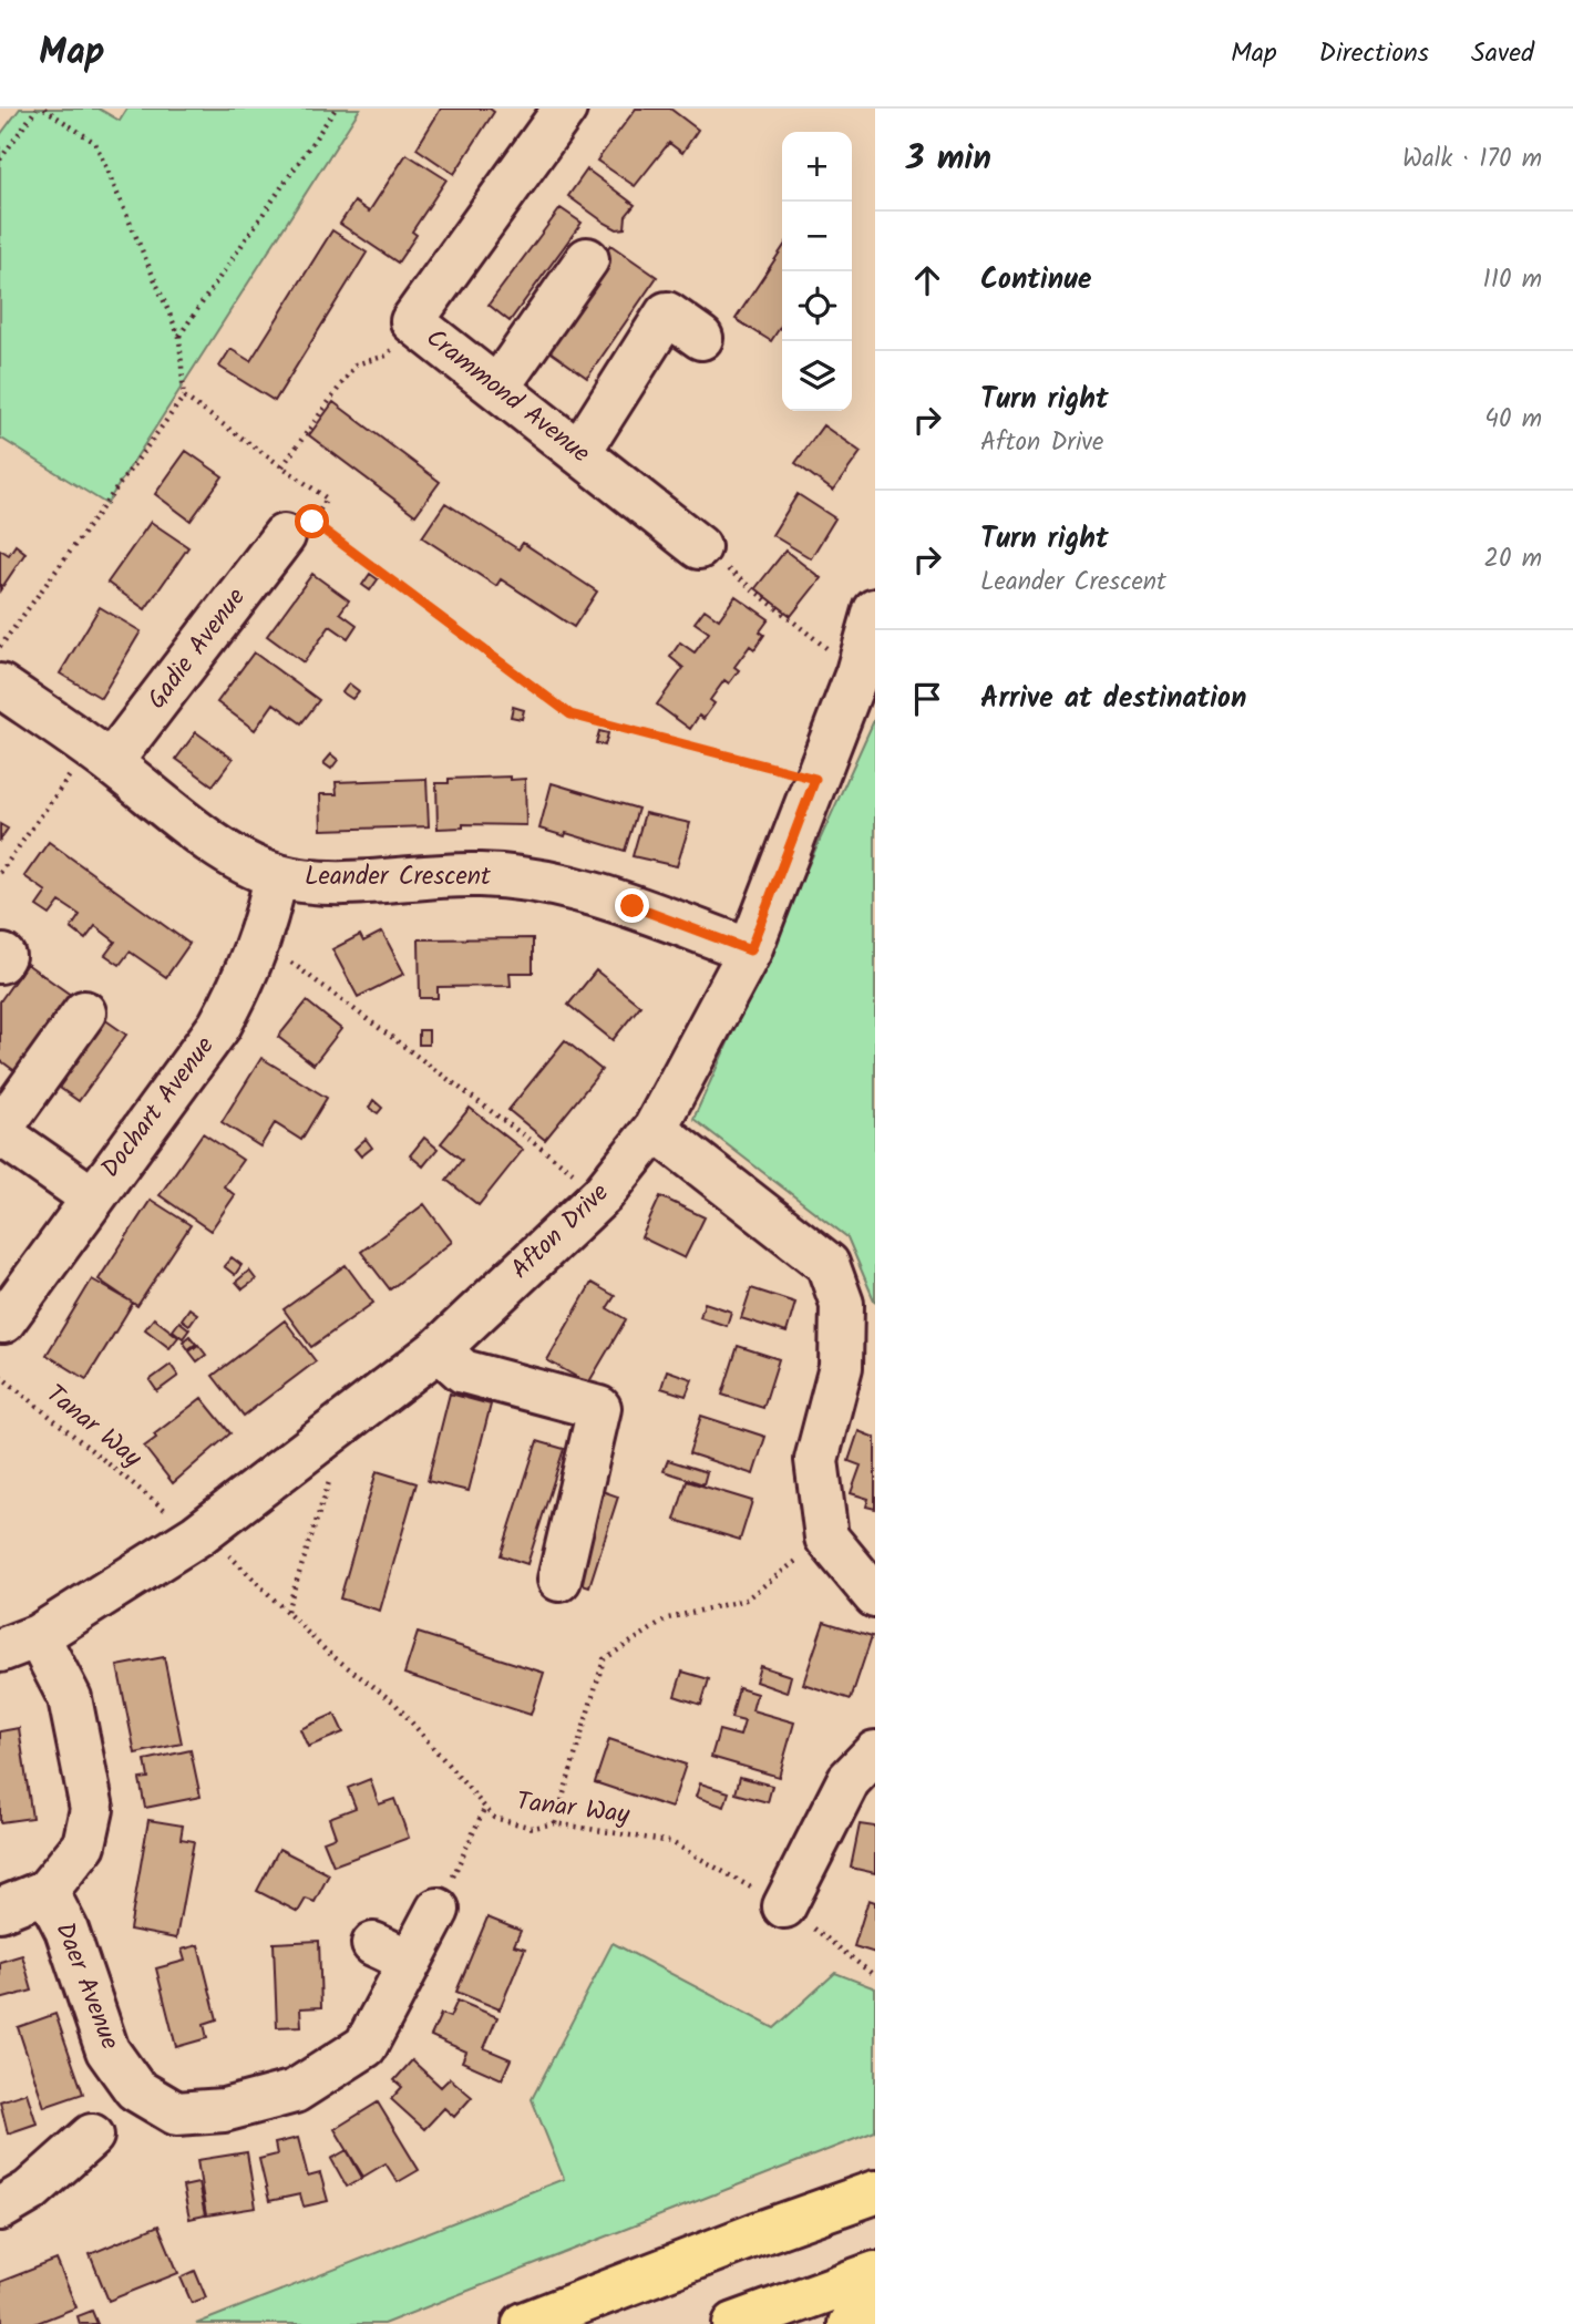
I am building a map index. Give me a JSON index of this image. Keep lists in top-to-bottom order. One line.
{"streets":{"street":["Crammond Avenue","Gadie Avenue","Leander Crescent","Dochart Avenue","Afton Drive","Daer Avenue"],"path":["Tanar Way"]},"crossings":[["Gadie Avenue","Leander Crescent"],["Leander Crescent","Dochart Avenue"],["Leander Crescent","Afton Drive"],["Afton Drive","Tanar Way"]],"page":{"header":"Map","nav":["Map","Directions","Saved"],"heading":["3 min","Walk · 170 m"],"map_buttons":["+","−"],"list":[["Continue","110 m"],["Turn right","Afton Drive","40 m"],["Turn right","Leander Crescent","20 m"],"Arrive at destination"]}}
